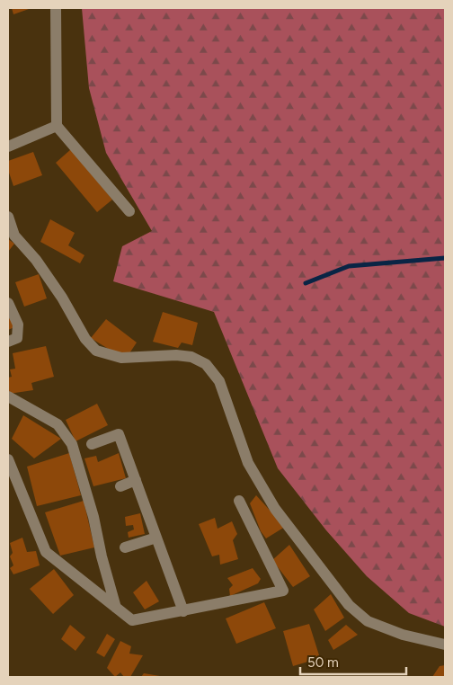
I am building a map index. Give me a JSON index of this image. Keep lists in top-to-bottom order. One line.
{"scale_bar":"50 m"}
